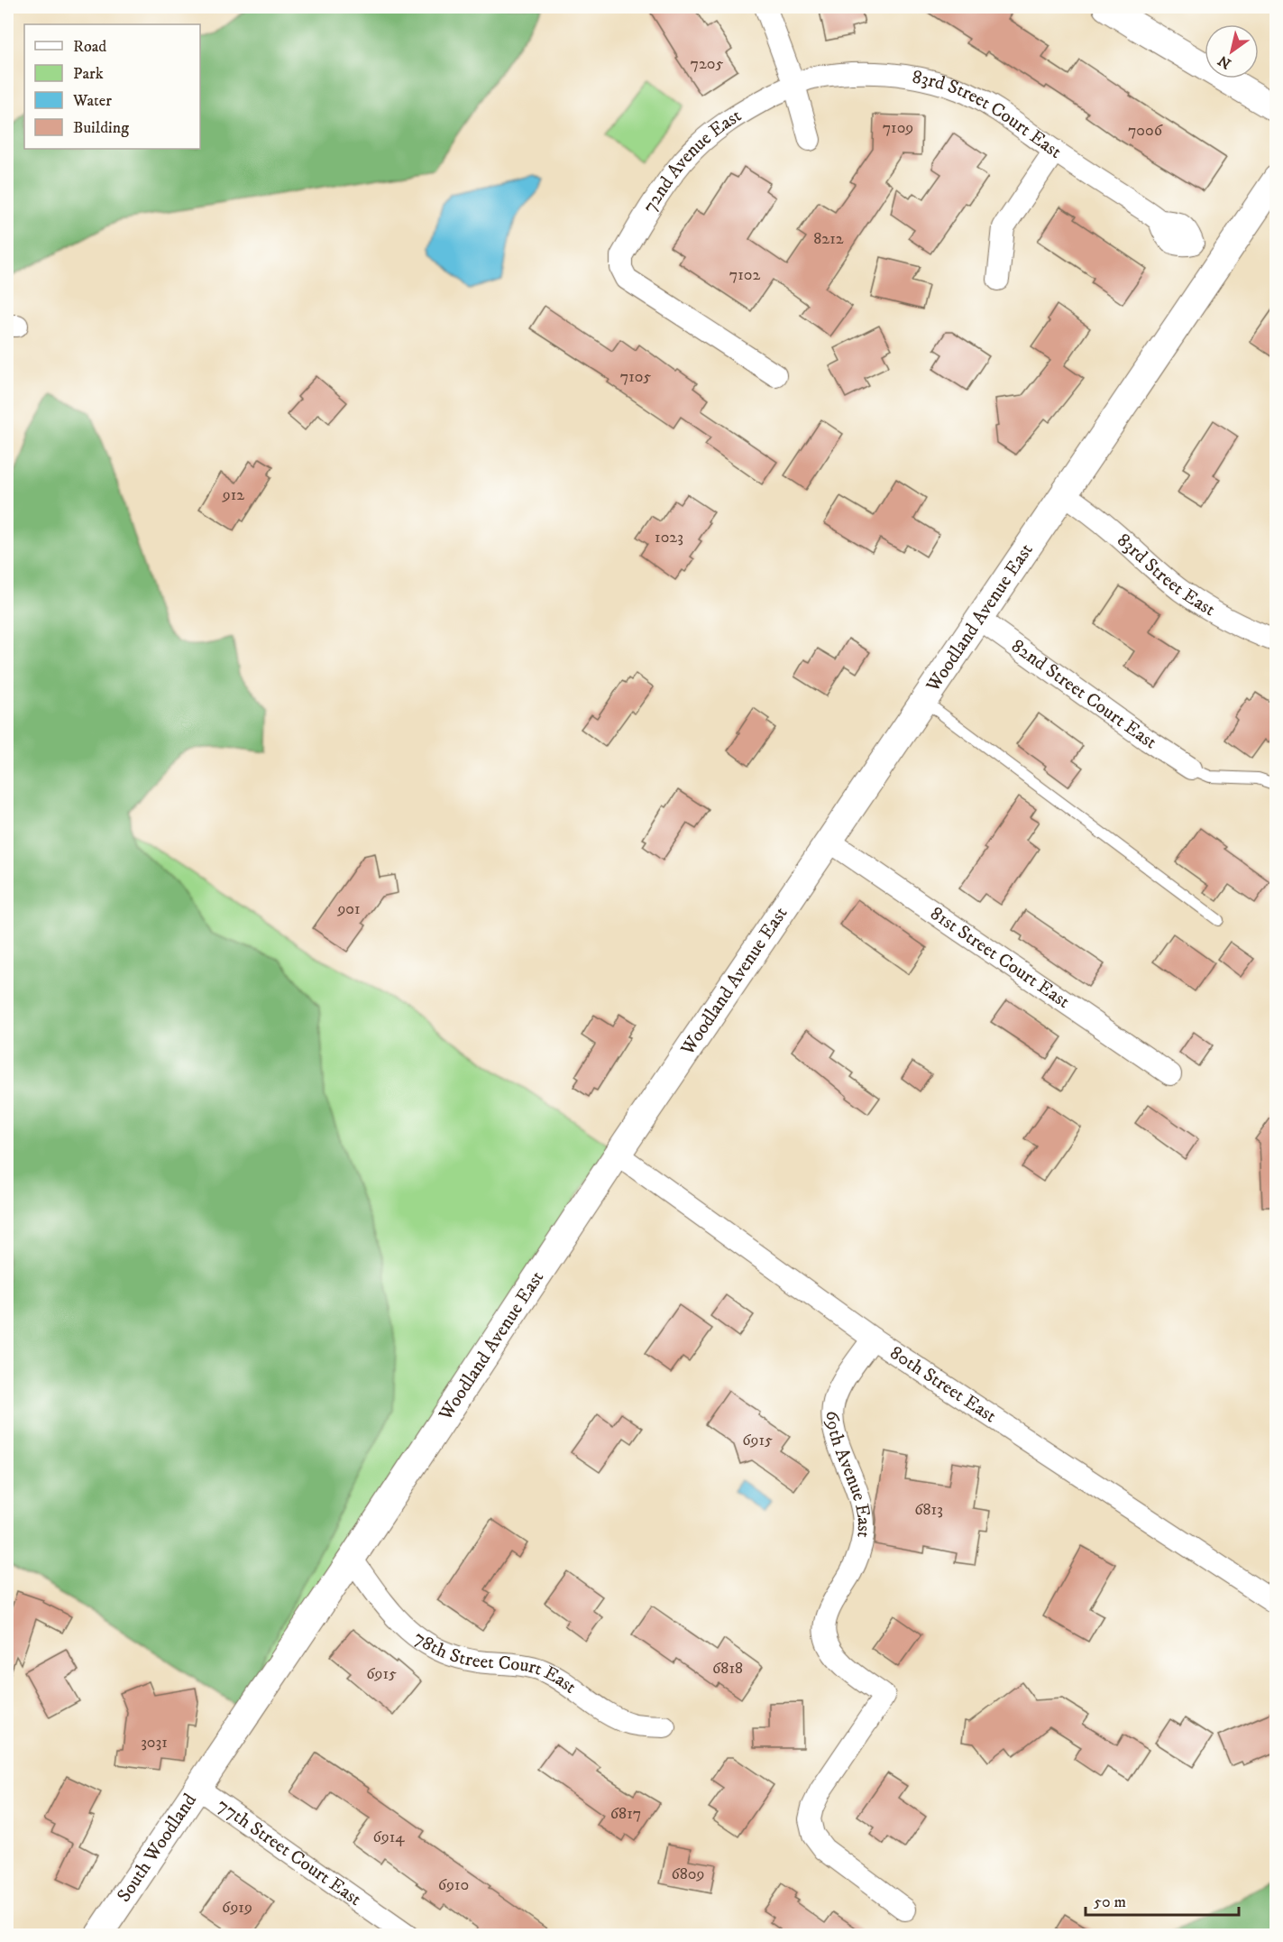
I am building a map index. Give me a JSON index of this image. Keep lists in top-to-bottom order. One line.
{"streets":{"street":["83rd Street Court East","72nd Avenue East","83rd Street East","Woodland Avenue East","82nd Street Court East","81st Street Court East","80th Street East","69th Avenue East","78th Street Court East","South Woodland","77th Street Court East"]},"crossings":[["83rd Street Court East","72nd Avenue East"],["83rd Street Court East","Woodland Avenue East"],["83rd Street East","Woodland Avenue East"],["Woodland Avenue East","82nd Street Court East"],["Woodland Avenue East","81st Street Court East"],["Woodland Avenue East","80th Street East"],["Woodland Avenue East","78th Street Court East"],["Woodland Avenue East","South Woodland"],["Woodland Avenue East","77th Street Court East"],["80th Street East","69th Avenue East"],["South Woodland","77th Street Court East"]],"house_numbers":["7205","7109","7006","8212","7102","7105","912","1023","901","6915","6813","6818","6915","3031","6817","6914","6809","6910","6919"],"legend":["Road","Park","Water","Building"],"scale_bar":"50 m","north":"bottom left"}
